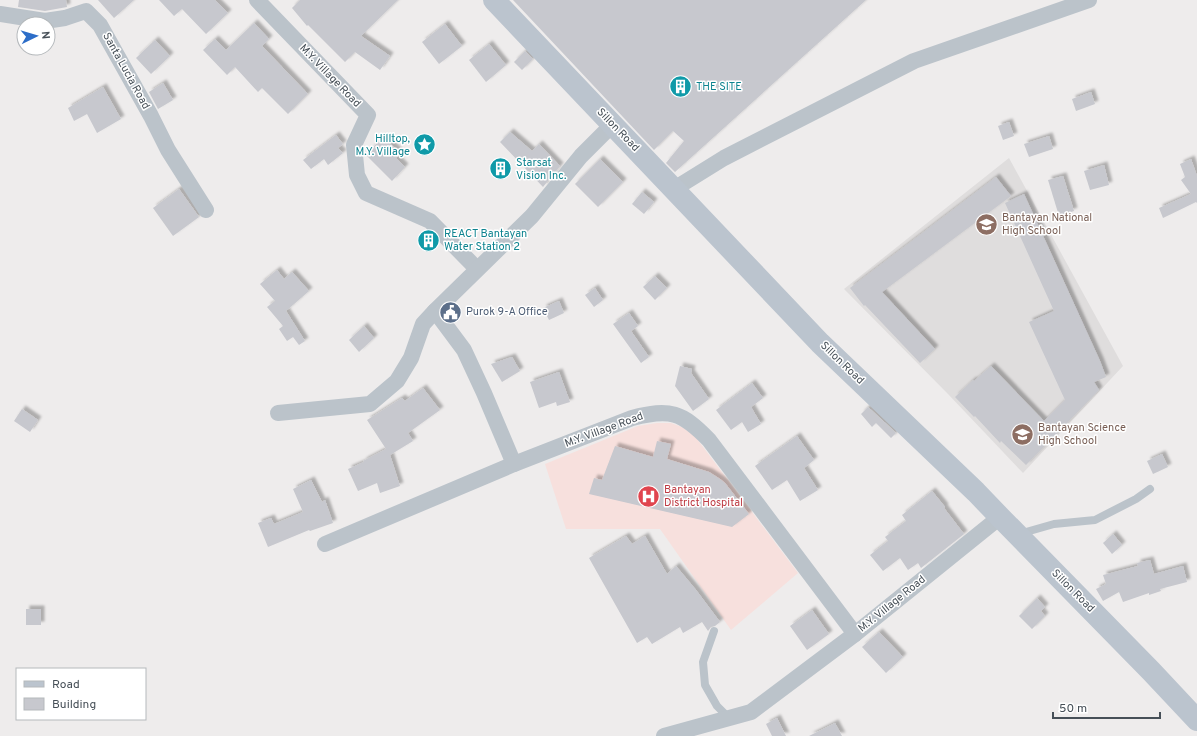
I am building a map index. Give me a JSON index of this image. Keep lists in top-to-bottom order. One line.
{"streets":{"main road":["Sillon Road"],"street":["Santa Lucia Road","M.Y. Village Road"]},"crossings":[["M.Y. Village Road","Sillon Road"]],"places":{"building":["THE SITE","Starsat Vision Inc.","REACT Bantayan Water Station 2"],"place":["Hilltop, M.Y. Village"],"school or university":["Bantayan National High School","Bantayan Science High School"],"public building":["Purok 9-A Office"],"hospital":["Bantayan District Hospital"]},"legend":["Road","Building"],"scale_bar":"50 m","north":"right"}
